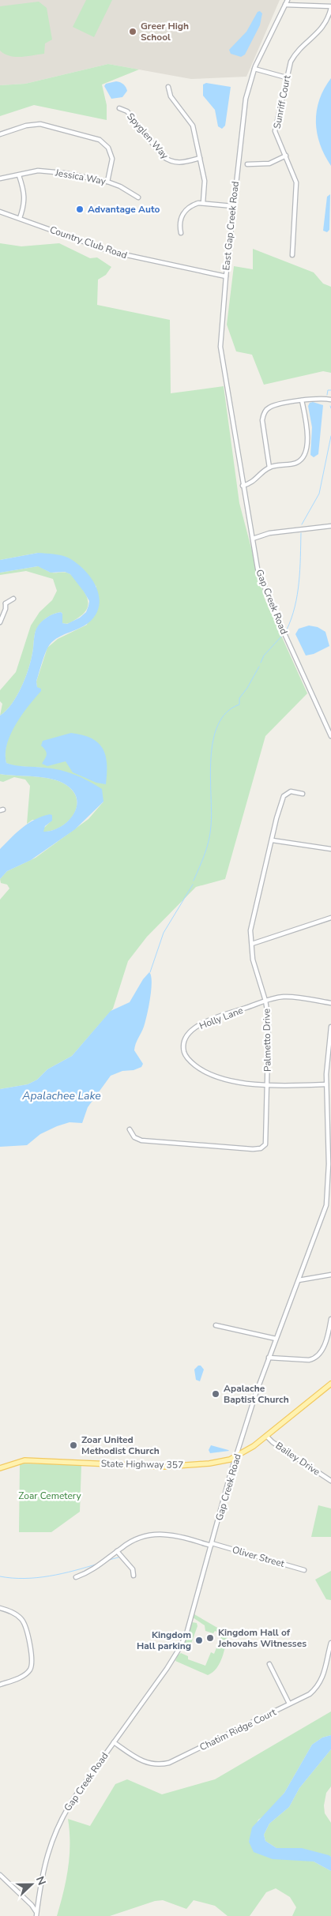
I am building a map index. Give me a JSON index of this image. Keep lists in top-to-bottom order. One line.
{"streets":{"main road":["State Highway 357"],"street":["Sunriff Court","Spyglen Way","Jessica Way","East Gap Creek Road","Country Club Road","Gap Creek Road","Holly Lane","Palmetto Drive","Bailey Drive","Oliver Street","Chatim Ridge Court"]},"crossings":[["East Gap Creek Road","Country Club Road"],["East Gap Creek Road","Gap Creek Road"],["Gap Creek Road","Holly Lane"],["Gap Creek Road","State Highway 357"],["Gap Creek Road","Oliver Street"],["Gap Creek Road","Chatim Ridge Court"],["Holly Lane","Palmetto Drive"],["Bailey Drive","State Highway 357"]],"water":["Apalachee Lake"],"parks":["Zoar Cemetery"],"places":["Greer High School","Advantage Auto","Apalache Baptist Church","Zoar United Methodist Church","Kingdom Hall of Jehovahs Witnesses","Kingdom Hall parking"],"north":"right"}
